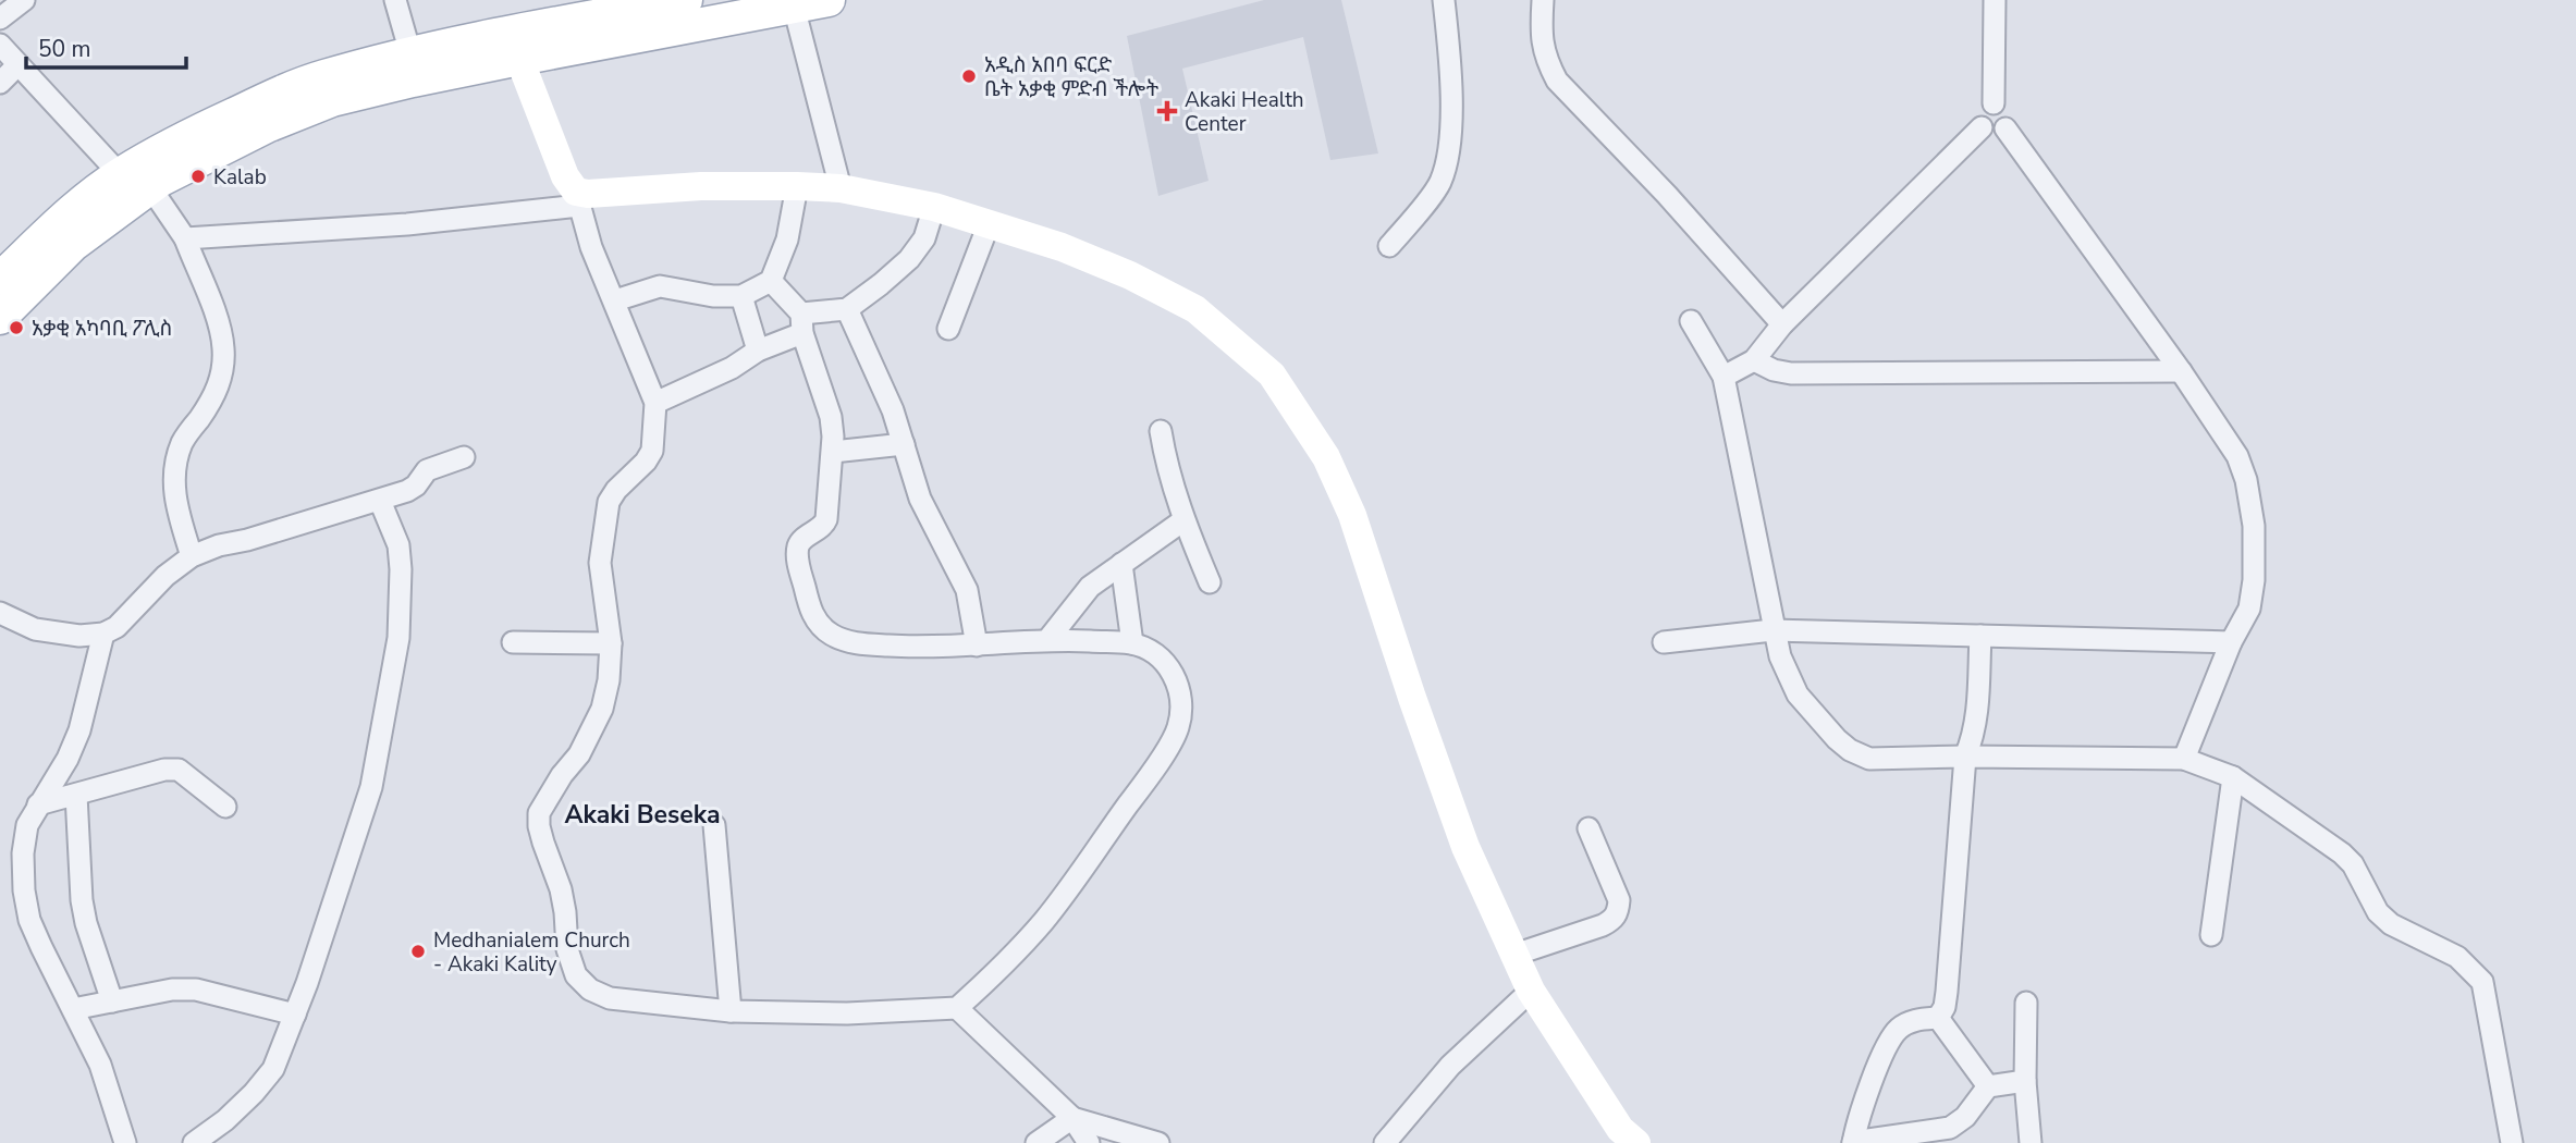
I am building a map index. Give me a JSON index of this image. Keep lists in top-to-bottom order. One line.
{"districts":["Akaki Beseka"],"places":{"other":["አዲስ አበባ ፍርድ ቤት አቃቂ ምድብ ችሎት","Kalab","አቃቂ አካባቢ ፖሊስ","Medhanialem Church - Akaki Kality"],"health":["Akaki Health Center"]},"scale_bar":"50 m"}
